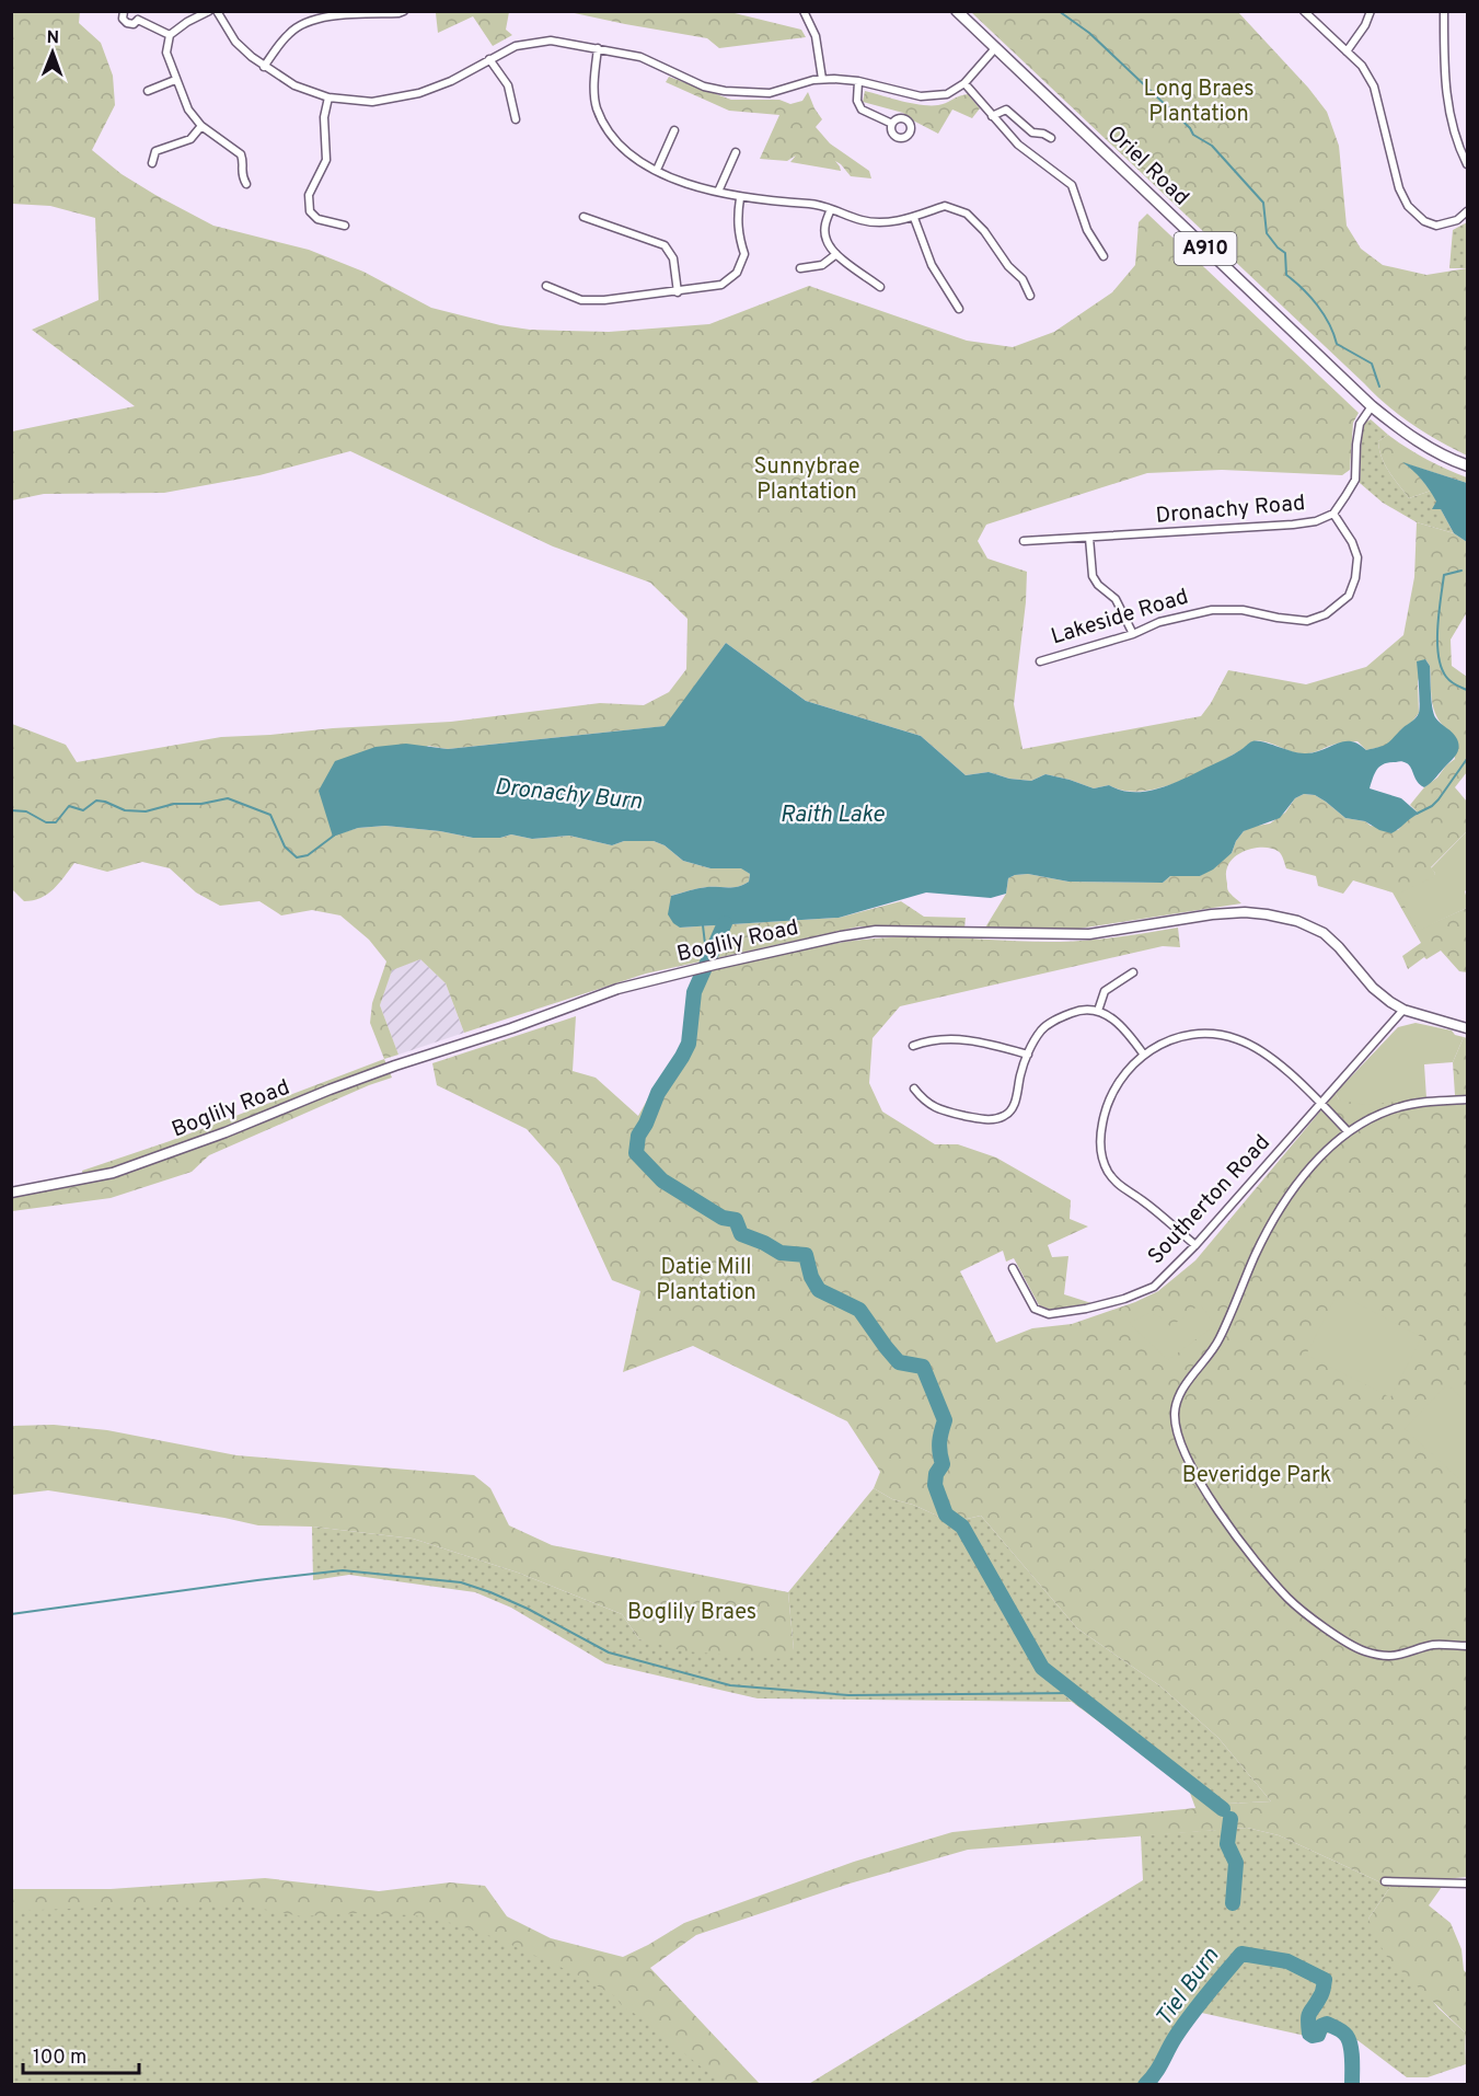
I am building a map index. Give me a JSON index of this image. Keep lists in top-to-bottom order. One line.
{"streets":{"main road":["Oriel Road","A910","Boglily Road"],"street":["Dronachy Road","Lakeside Road","Southerton Road"]},"crossings":[["Oriel Road","Dronachy Road"],["Dronachy Road","Lakeside Road"],["Boglily Road","Southerton Road"]],"water":["Dronachy Burn","Raith Lake","Tiel Burn"],"parks":["Long Braes Plantation","Sunnybrae Plantation","Datie Mill Plantation","Beveridge Park","Boglily Braes"],"scale_bar":"100 m","north":"top"}
